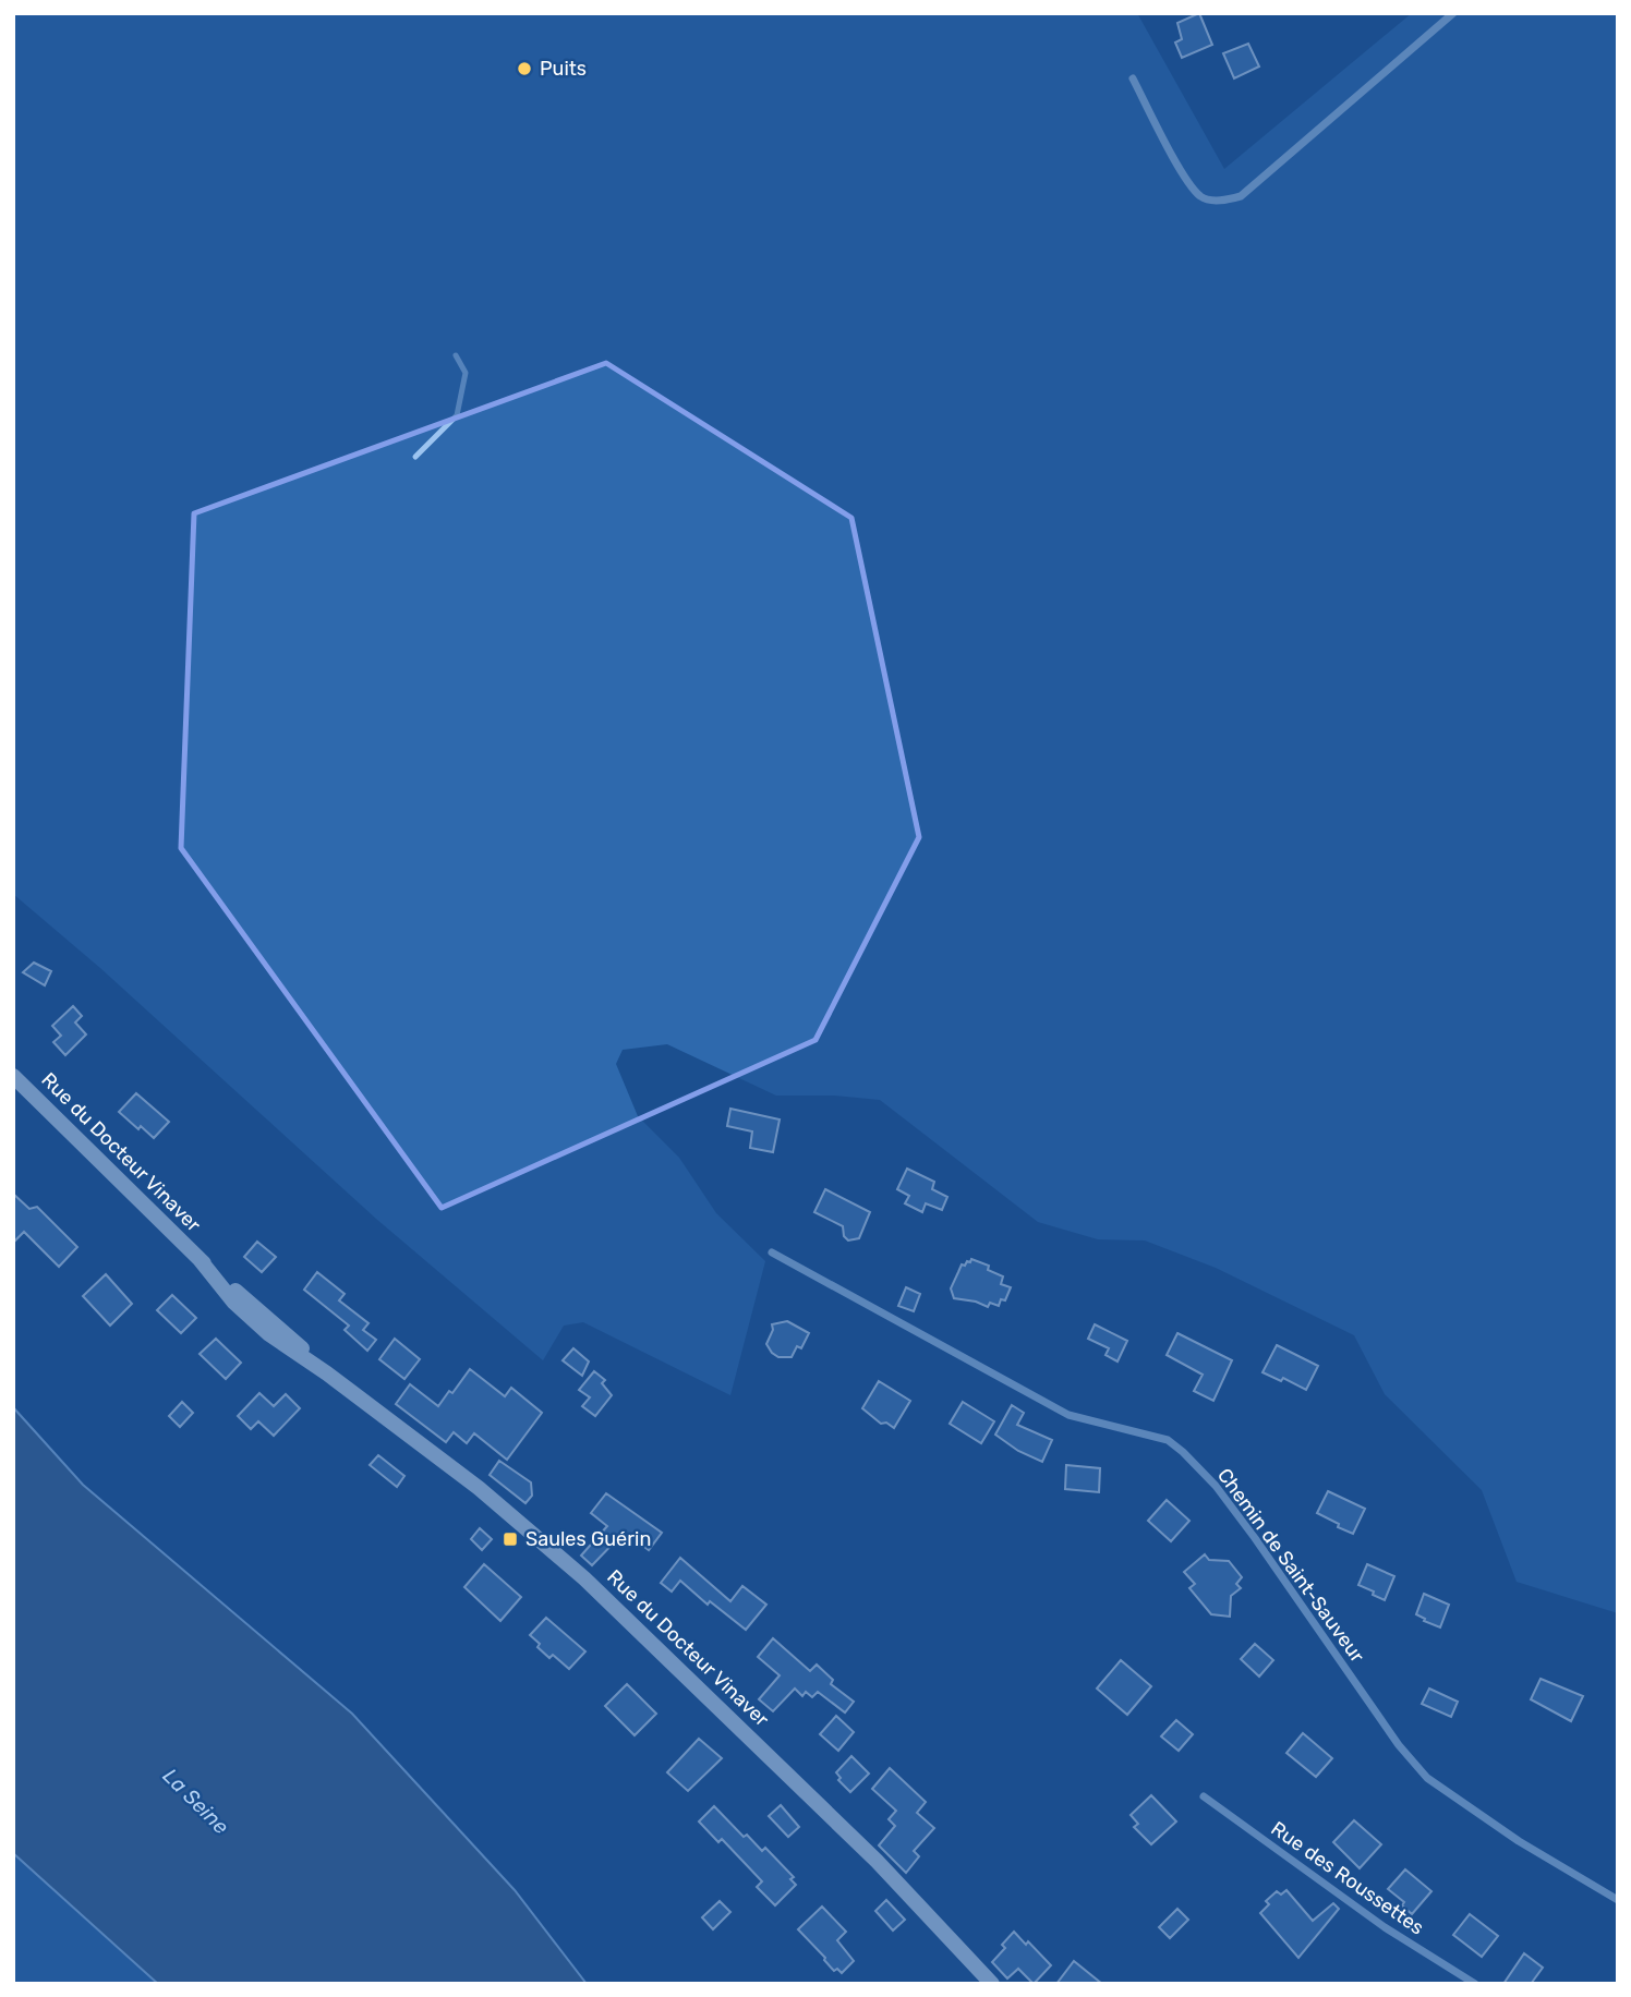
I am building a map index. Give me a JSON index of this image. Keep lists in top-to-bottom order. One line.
{"streets":{"main road":["Rue du Docteur Vinaver"],"street":["Chemin de Saint-Sauveur","Rue des Roussettes"]},"water":["La Seine"],"places":{"other":["Puits"],"transit":["Saules Guérin"]}}
